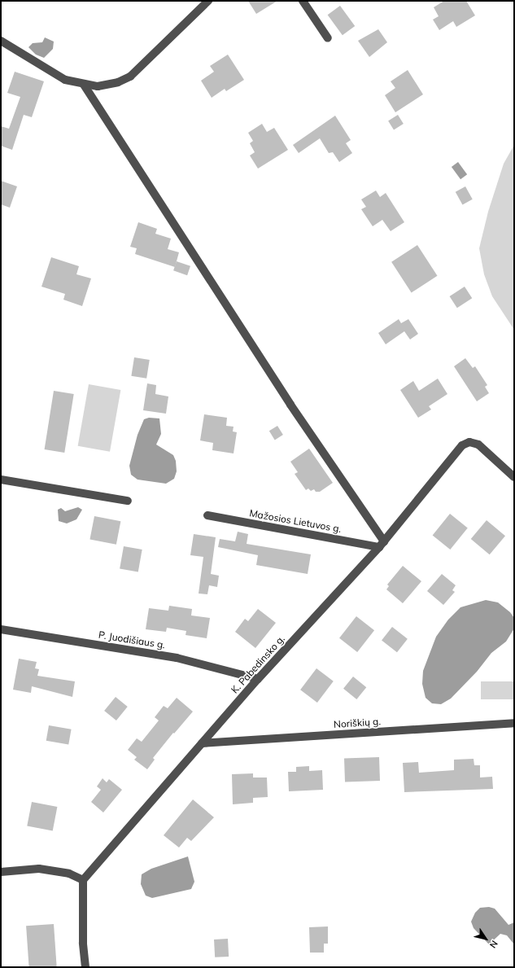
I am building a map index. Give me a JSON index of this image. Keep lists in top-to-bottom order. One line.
{"streets":{"street":["Mažosios Lietuvos g.","P. Juodišiaus g.","K. Pabedinsko g.","Noriškių g."]},"crossings":[["Mažosios Lietuvos g.","K. Pabedinsko g."],["P. Juodišiaus g.","K. Pabedinsko g."],["K. Pabedinsko g.","Noriškių g."]],"north":"bottom right"}
